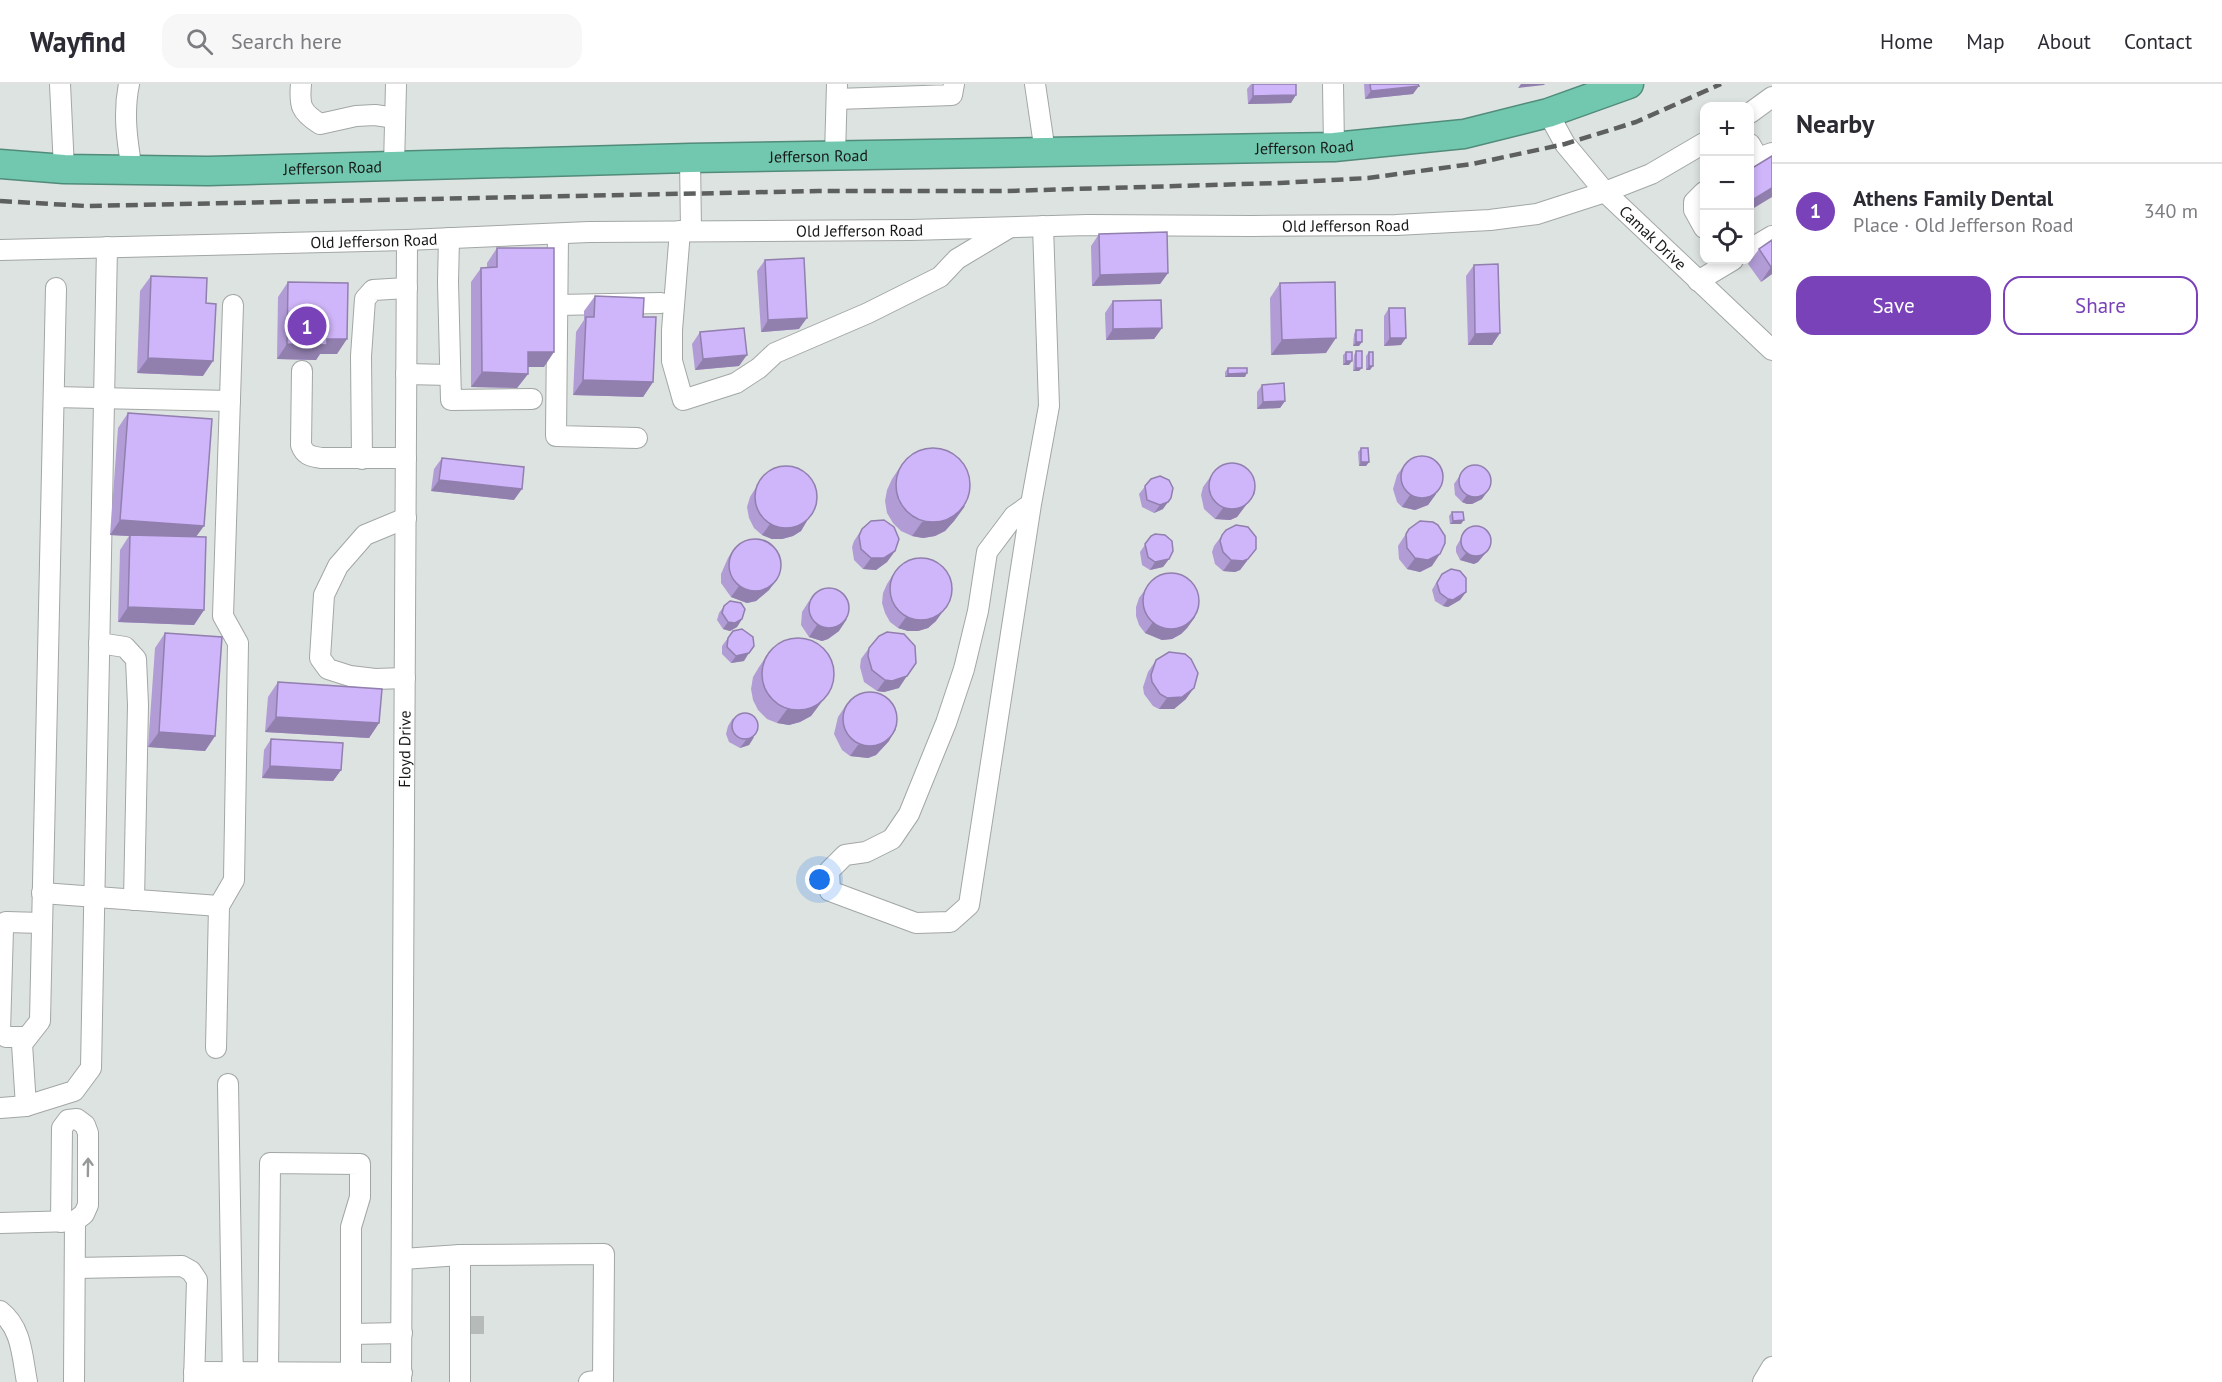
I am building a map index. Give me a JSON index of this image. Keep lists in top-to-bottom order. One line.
{"streets":{"highway":["Jefferson Road"],"street":["Old Jefferson Road","Camak Drive","Floyd Drive"]},"crossings":[["Jefferson Road","Camak Drive"],["Old Jefferson Road","Camak Drive"],["Old Jefferson Road","Floyd Drive"]],"page":{"header":"Wayfind","search":"Search here","nav":["Home","Map","About","Contact"],"heading":"Nearby","map_buttons":["+","−"],"list":[{"mark":"1","name":"Athens Family Dental","note":"Place · Old Jefferson Road","value":"340 m"}],"buttons":["Save","Share"],"pins":"1"}}
